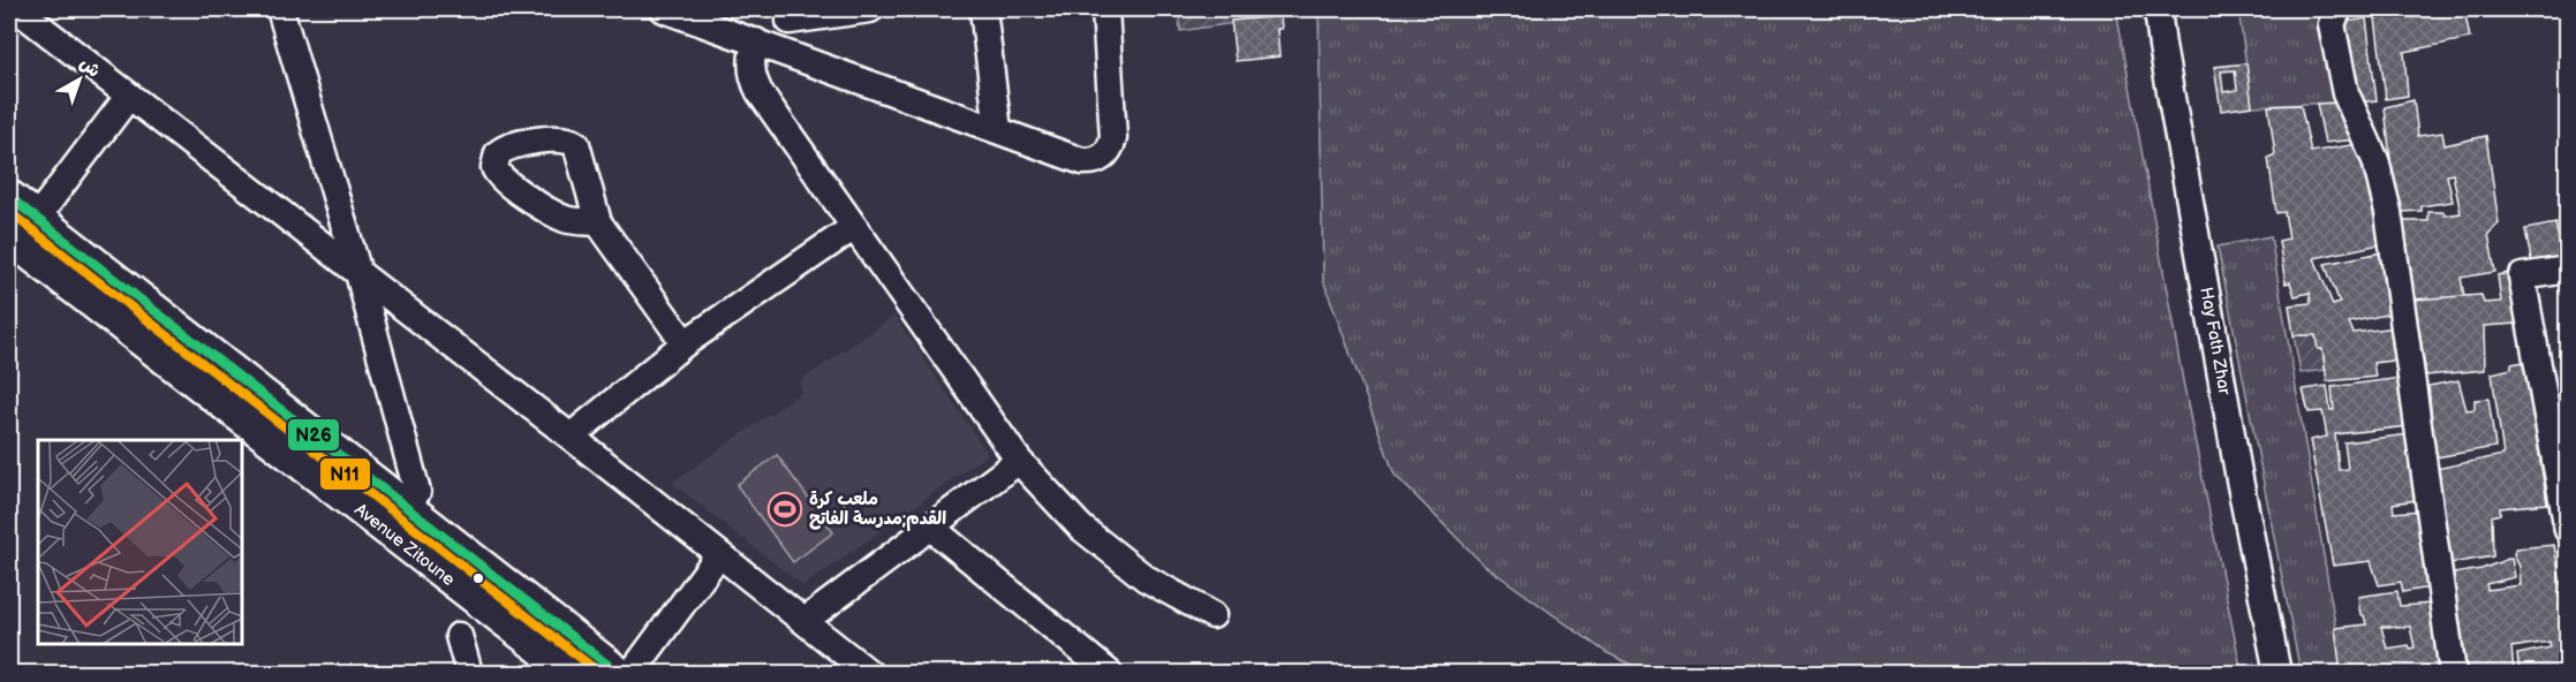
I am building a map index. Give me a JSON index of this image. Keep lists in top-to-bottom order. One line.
{"streets":{"main road":["Avenue Zitoune"],"street":["Hay Fath Zhar"]},"places":{"sports":["ملعب كرة القدم;مدرسة الفاتح"]},"lines":["transit line N26","transit line N11"],"north":"top right"}
